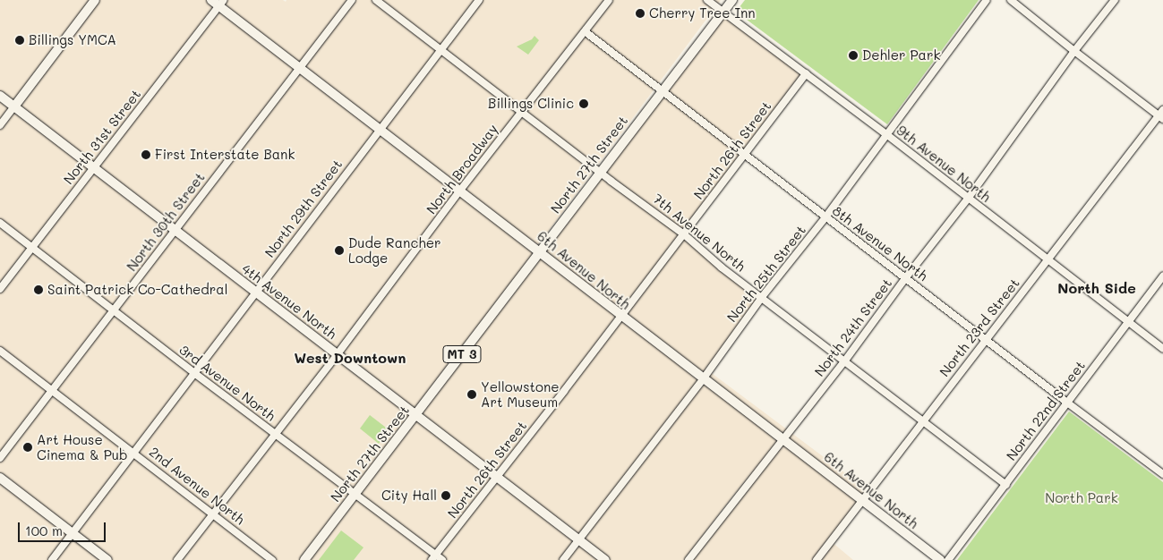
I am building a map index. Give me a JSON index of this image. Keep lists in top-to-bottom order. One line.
{"streets":{"main road":["North 27th Street","6th Avenue North","4th Avenue North","MT 3"],"street":["North 31st Street","North 26th Street","9th Avenue North","North Broadway","North 29th Street","North 30th Street","7th Avenue North","8th Avenue North","North 25th Street","North 24th Street","North 23rd Street","3rd Avenue North","North 22nd Street","2nd Avenue North"]},"crossings":[["North 31st Street","6th Avenue North"],["North 31st Street","4th Avenue North"],["North 31st Street","3rd Avenue North"],["North 26th Street","9th Avenue North"],["North 26th Street","7th Avenue North"],["North 26th Street","8th Avenue North"],["North 26th Street","6th Avenue North"],["North 26th Street","4th Avenue North"],["North 26th Street","3rd Avenue North"],["9th Avenue North","North 27th Street"],["9th Avenue North","North 25th Street"],["9th Avenue North","North 24th Street"],["9th Avenue North","North 23rd Street"],["9th Avenue North","North 22nd Street"],["North 27th Street","7th Avenue North"],["North 27th Street","8th Avenue North"],["North 27th Street","6th Avenue North"],["North 27th Street","4th Avenue North"],["North 27th Street","3rd Avenue North"],["North Broadway","7th Avenue North"],["North Broadway","8th Avenue North"],["North Broadway","6th Avenue North"],["North Broadway","4th Avenue North"],["North Broadway","3rd Avenue North"],["North Broadway","2nd Avenue North"],["North 29th Street","7th Avenue North"],["North 29th Street","6th Avenue North"],["North 29th Street","4th Avenue North"],["North 29th Street","3rd Avenue North"],["North 29th Street","2nd Avenue North"],["North 30th Street","6th Avenue North"],["North 30th Street","4th Avenue North"],["North 30th Street","3rd Avenue North"],["North 30th Street","2nd Avenue North"],["7th Avenue North","North 25th Street"],["7th Avenue North","North 24th Street"],["7th Avenue North","North 23rd Street"],["7th Avenue North","North 22nd Street"],["8th Avenue North","North 25th Street"],["8th Avenue North","North 24th Street"],["8th Avenue North","North 23rd Street"],["8th Avenue North","North 22nd Street"],["6th Avenue North","North 25th Street"],["6th Avenue North","North 24th Street"],["6th Avenue North","North 23rd Street"],["North 25th Street","4th Avenue North"]],"districts":["North Side","West Downtown"],"parks":["North Park"],"places":["Cherry Tree Inn","Billings YMCA","Dehler Park","Billings Clinic","First Interstate Bank","Dude Rancher Lodge","Saint Patrick Co-Cathedral","Yellowstone Art Museum","Art House Cinema & Pub","City Hall"],"scale_bar":"100 m"}
